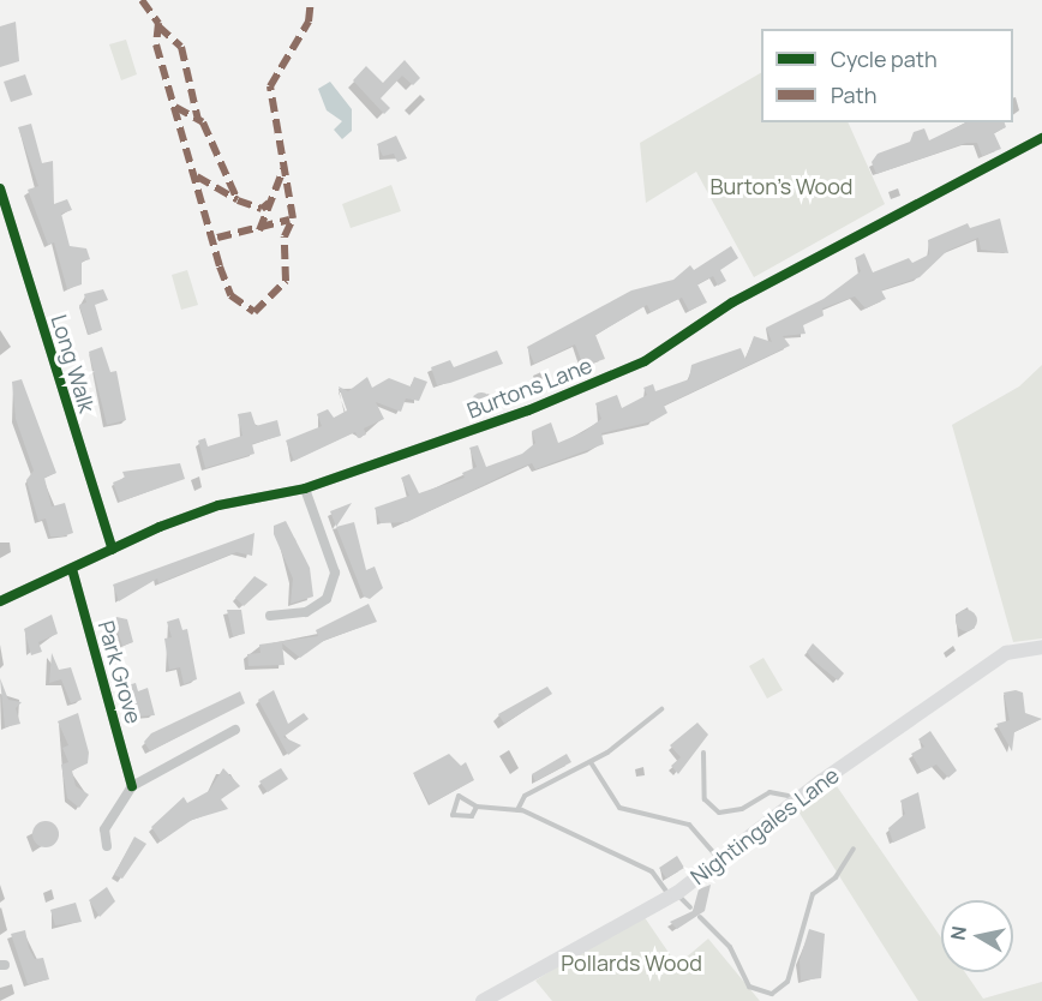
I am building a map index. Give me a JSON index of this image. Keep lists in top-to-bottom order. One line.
{"streets":{"main road":["Nightingales Lane"],"street":["Long Walk","Burtons Lane","Park Grove"]},"crossings":[["Long Walk","Burtons Lane"],["Burtons Lane","Park Grove"]],"parks":["Burton's Wood","Pollards Wood"],"legend":["Cycle path","Path"],"north":"left"}
